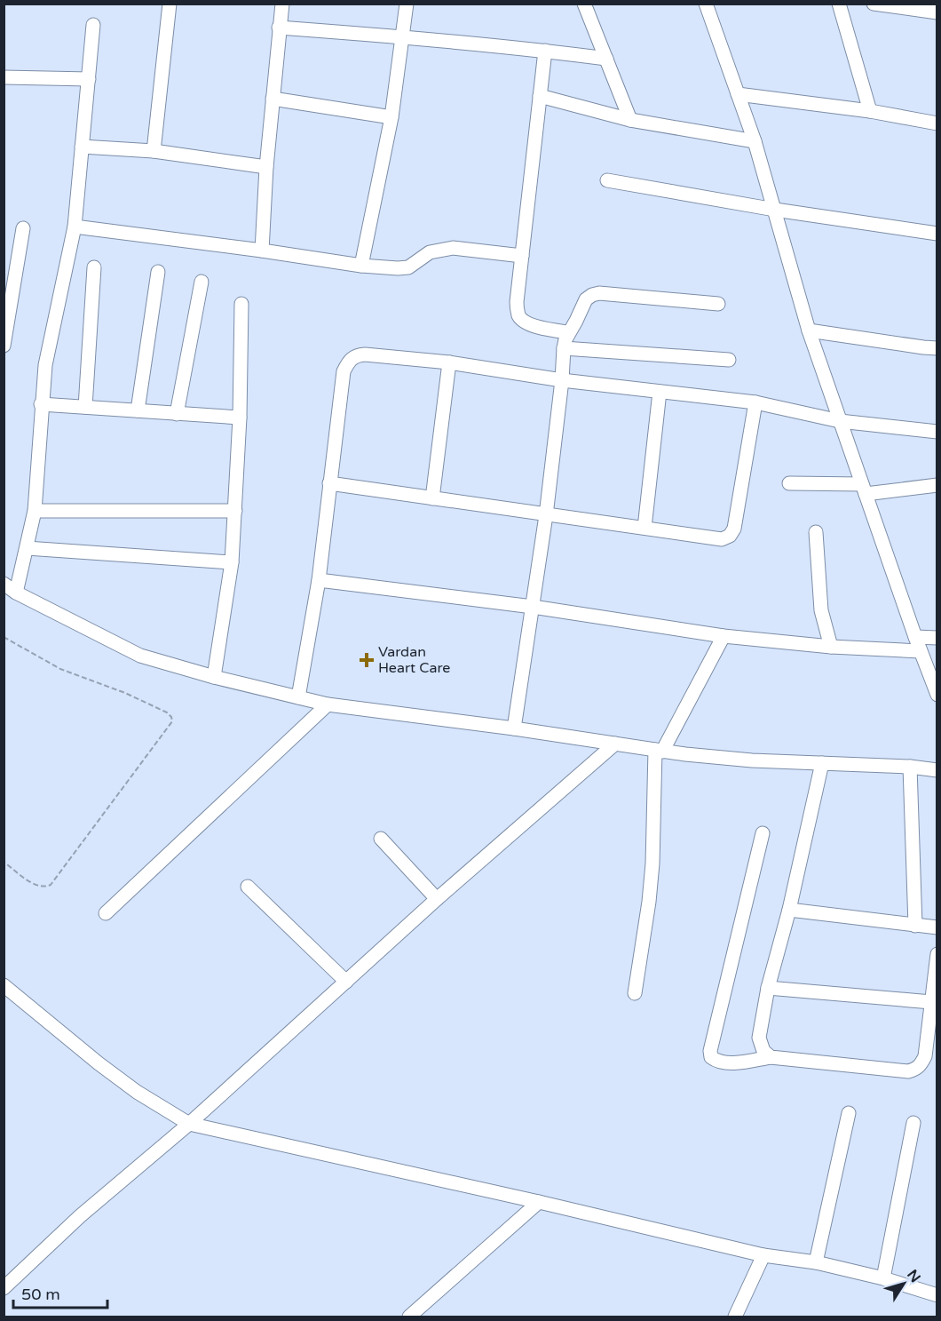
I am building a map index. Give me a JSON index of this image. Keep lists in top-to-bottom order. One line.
{"places":{"health":["Vardan Heart Care"]},"scale_bar":"50 m","north":"top right"}
